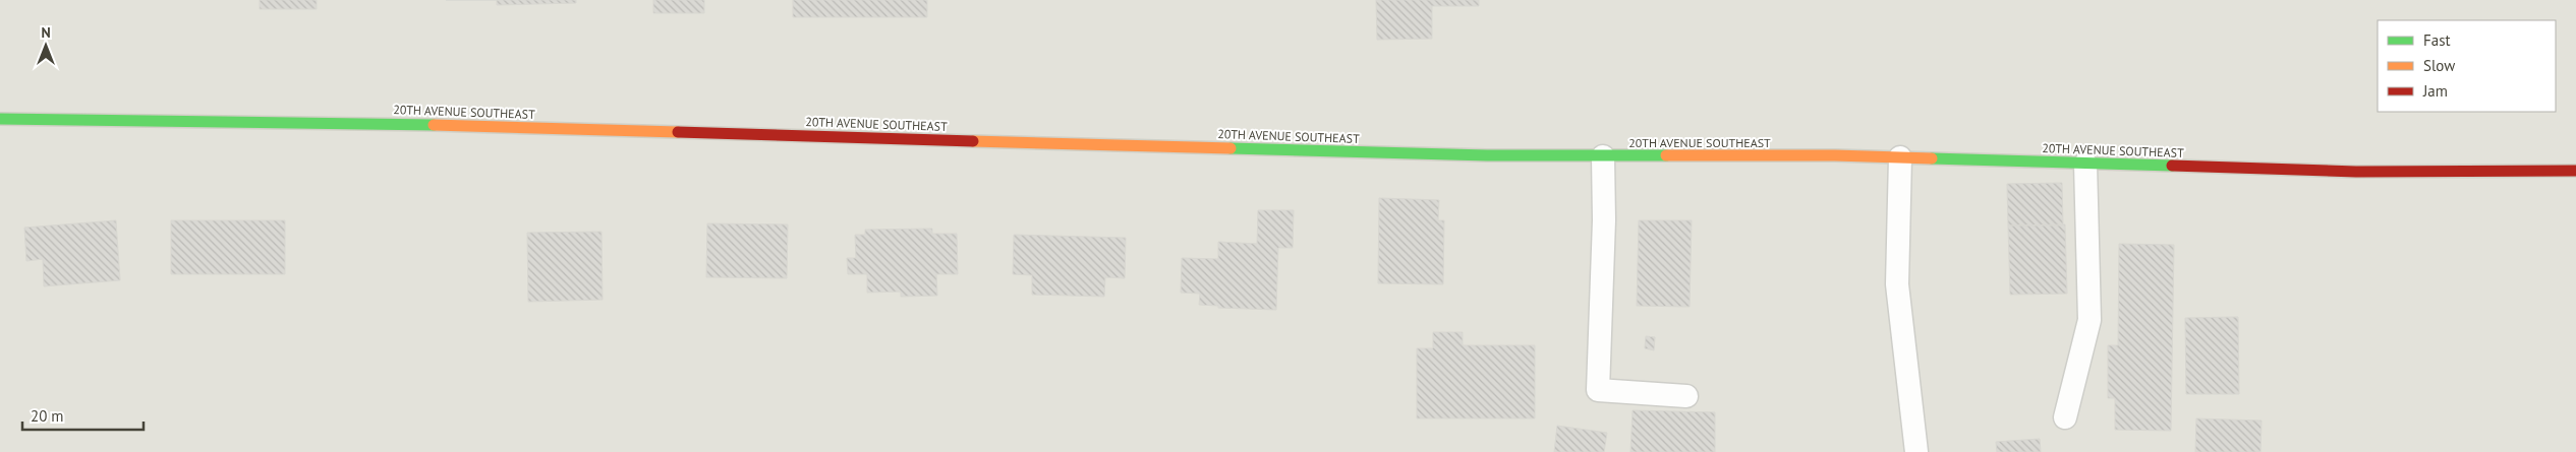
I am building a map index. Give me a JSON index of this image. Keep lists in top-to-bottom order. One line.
{"streets":{"street":["20TH AVENUE SOUTHEAST"]},"legend":["Fast","Slow","Jam"],"scale_bar":"20 m","north":"top"}
